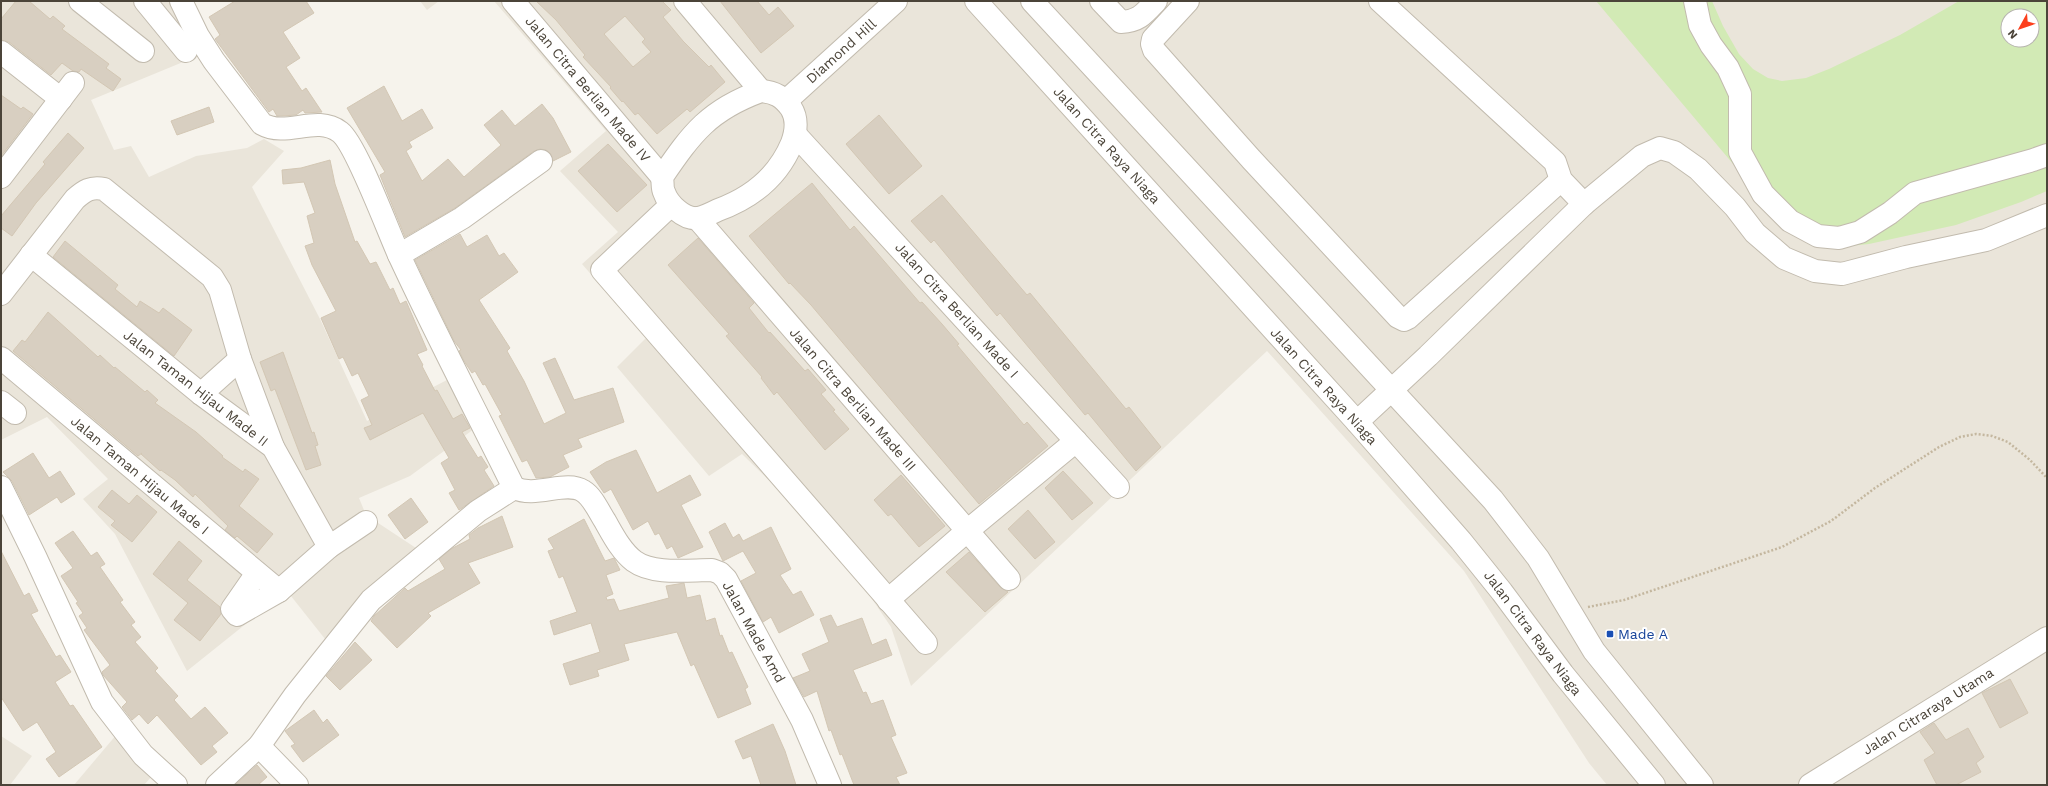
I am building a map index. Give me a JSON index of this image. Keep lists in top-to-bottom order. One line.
{"streets":{"street":["Diamond Hill","Jalan Citra Berlian Made IV","Jalan Citra Raya Niaga","Jalan Citra Berlian Made I","Jalan Taman Hijau Made II","Jalan Citra Berlian Made III","Jalan Taman Hijau Made I","Jalan Made Amd","Jalan Citraraya Utama"]},"places":{"transit":["Made A"]},"north":"bottom left"}
